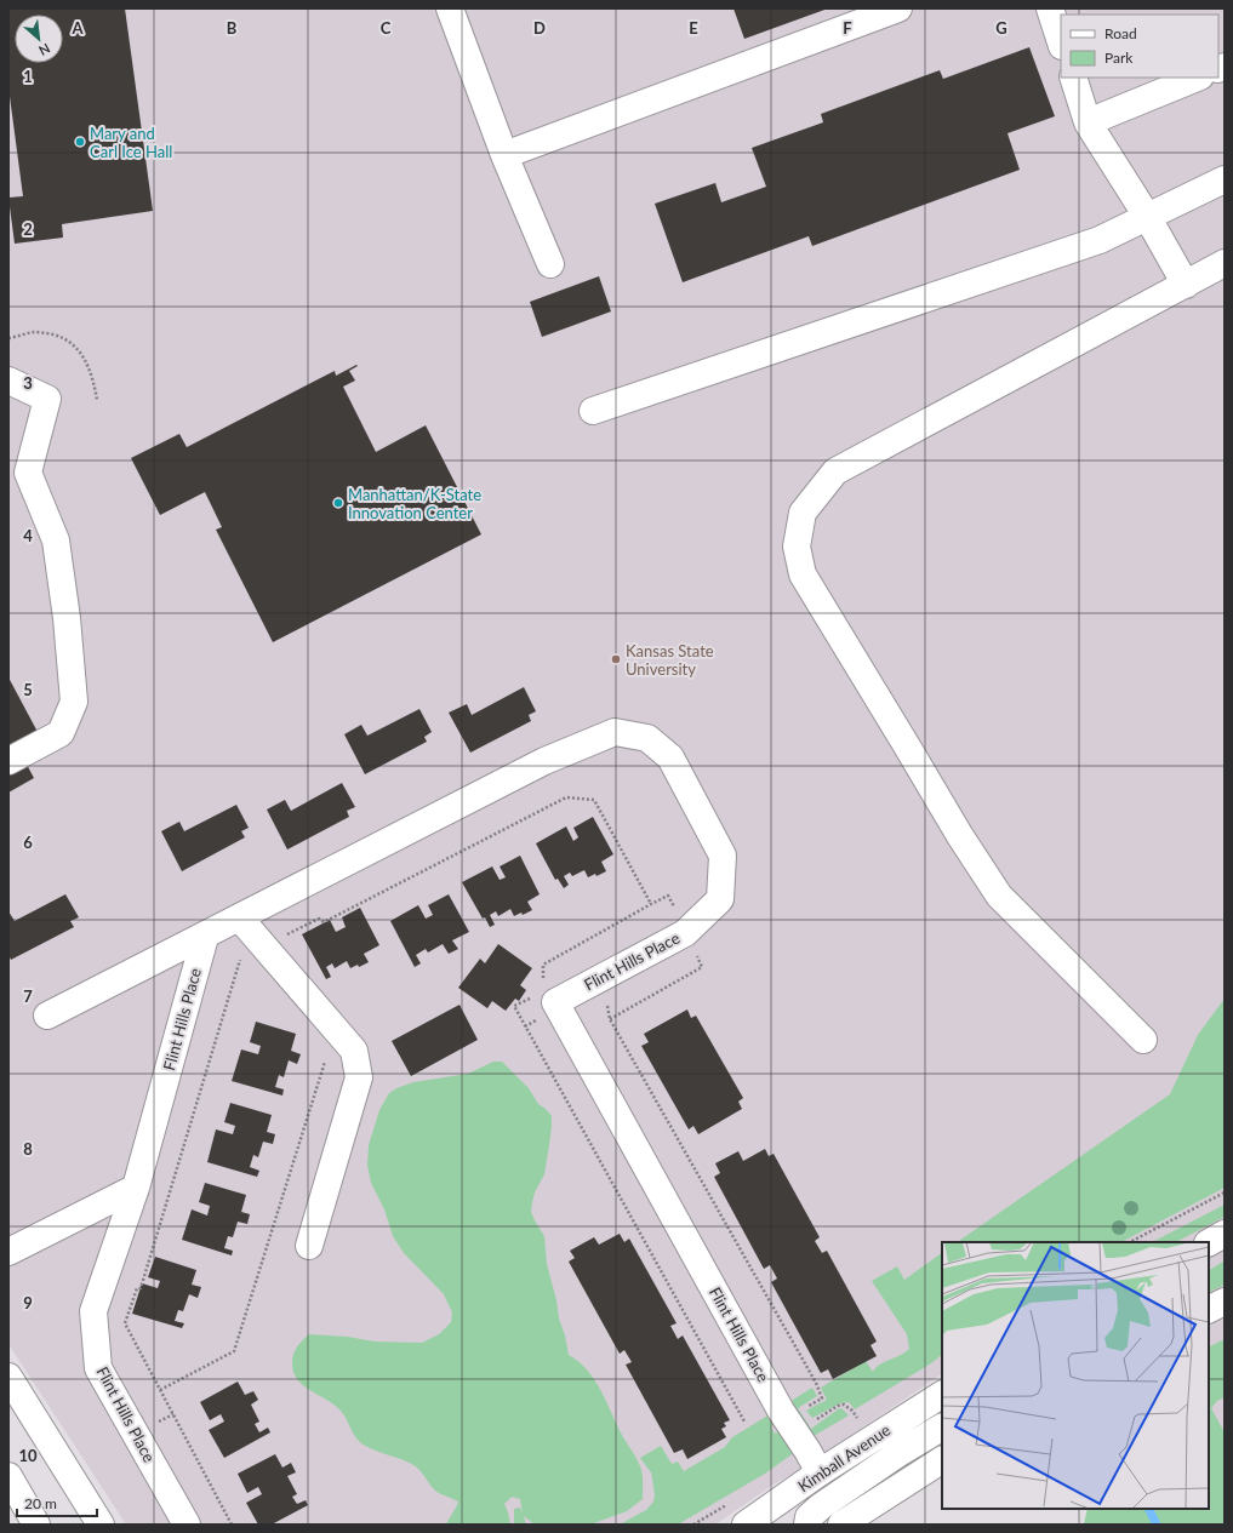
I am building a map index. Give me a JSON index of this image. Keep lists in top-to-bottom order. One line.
{"streets":{"street":["Flint Hills Place","Kimball Avenue"]},"places":["Mary and Carl Ice Hall","Manhattan/K-State Innovation Center","Kansas State University"],"legend":["Road","Park"],"scale_bar":"20 m","north":"bottom right","grid":{"columns":["A","B","C","D","E","F","G"],"rows":["1","2","3","4","5","6","7","8","9","10"]}}
